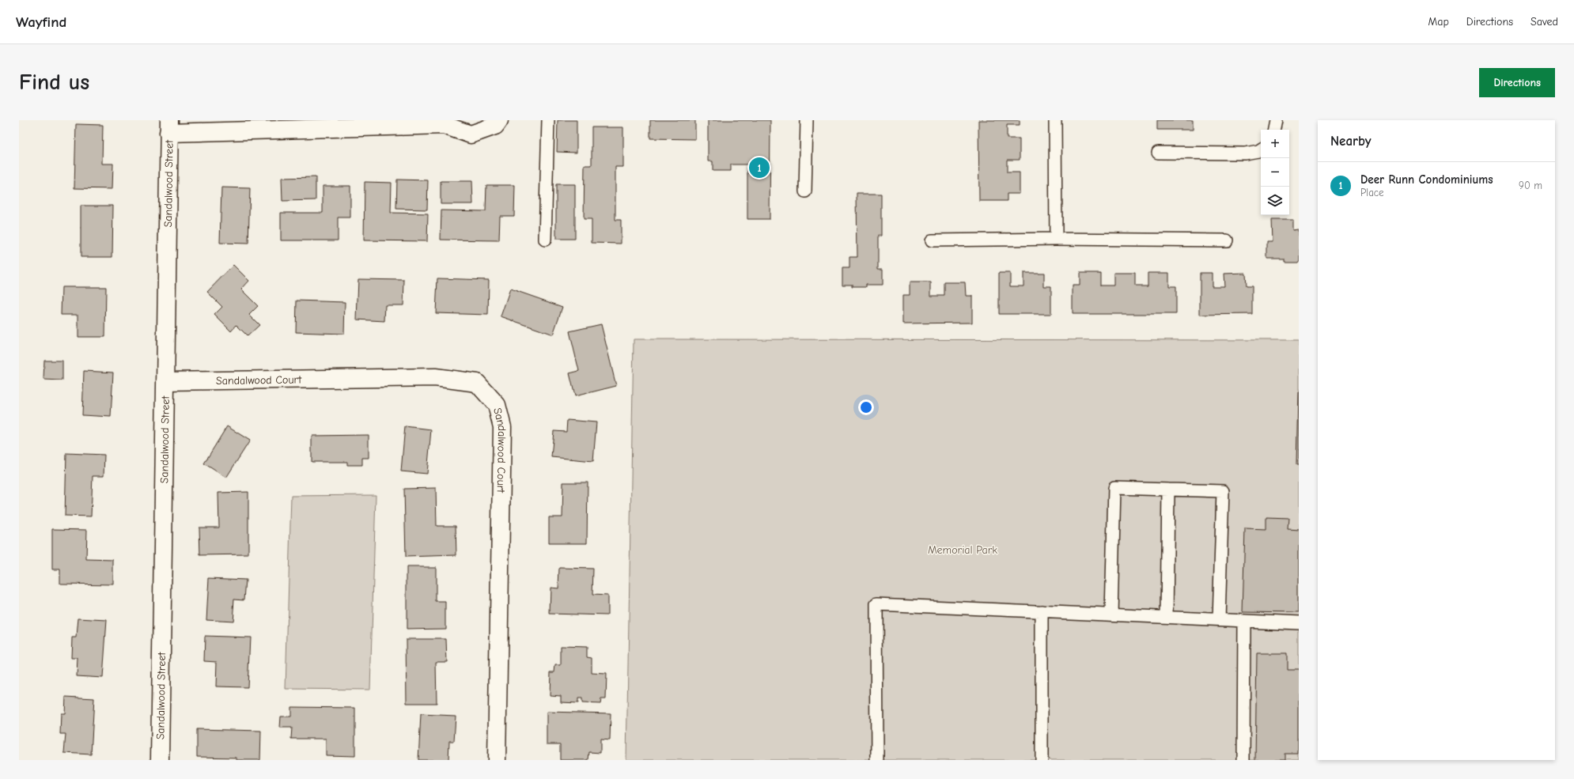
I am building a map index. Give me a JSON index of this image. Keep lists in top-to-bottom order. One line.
{"streets":{"street":["Sandalwood Street","Sandalwood Court"]},"crossings":[["Sandalwood Street","Sandalwood Court"]],"parks":["Memorial Park"],"page":{"header":"Wayfind","nav":["Map","Directions","Saved"],"buttons":"Directions","title":"Find us","heading":"Nearby","map_buttons":["+","−"],"pins":"1","list":[{"mark":"1","name":"Deer Runn Condominiums","note":"Place","value":"90 m"}]}}
